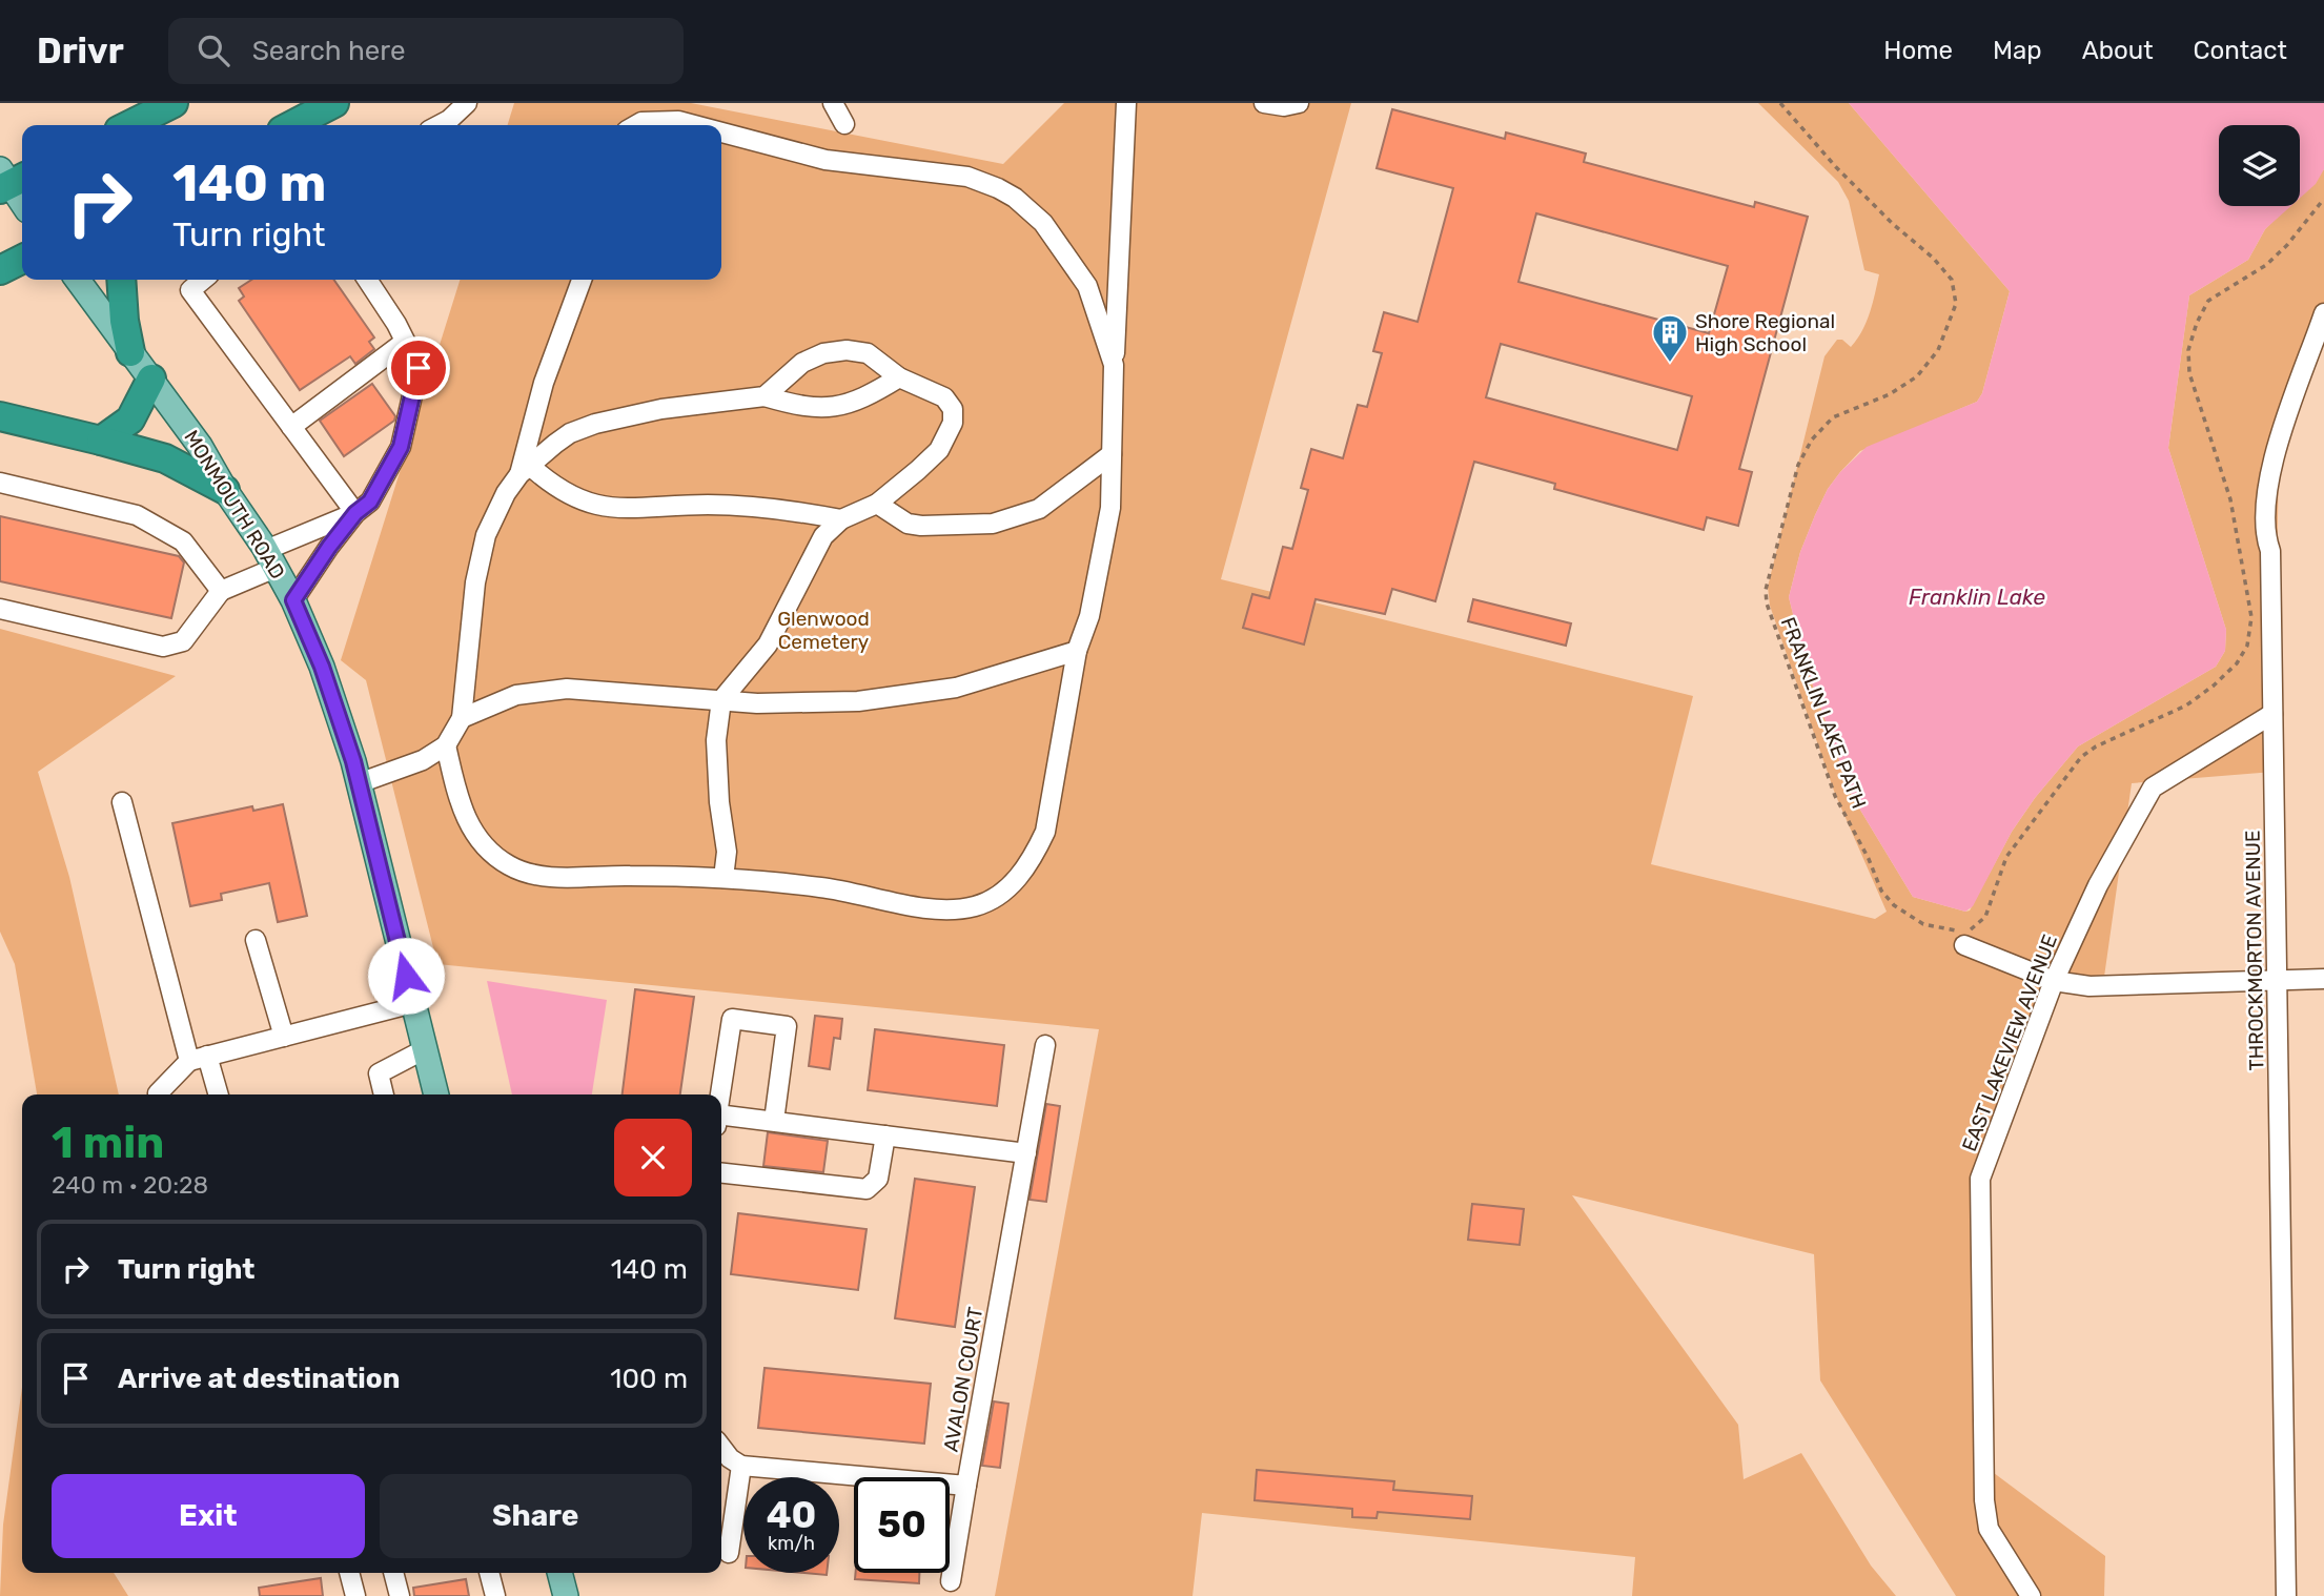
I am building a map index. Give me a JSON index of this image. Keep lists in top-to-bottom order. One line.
{"streets":{"main road":["MONMOUTH ROAD"],"street":["THROCKMORTON AVENUE","EAST LAKEVIEW AVENUE","AVALON COURT"],"path":["FRANKLIN LAKE PATH"]},"crossings":[["THROCKMORTON AVENUE","EAST LAKEVIEW AVENUE"]],"water":["Franklin Lake"],"parks":["Glenwood Cemetery"],"places":{"building":["Shore Regional High School"]},"page":{"header":"Drivr","search":"Search here","nav":["Home","Map","About","Contact"],"turn":["140 m","Turn right"],"heading":["1 min","240 m · 20:28"],"list":[{"name":"Turn right","value":"140 m"},{"name":"Arrive at destination","value":"100 m"}],"buttons":["Exit","Share"],"speed":"40 km/h","limit":"50"}}
